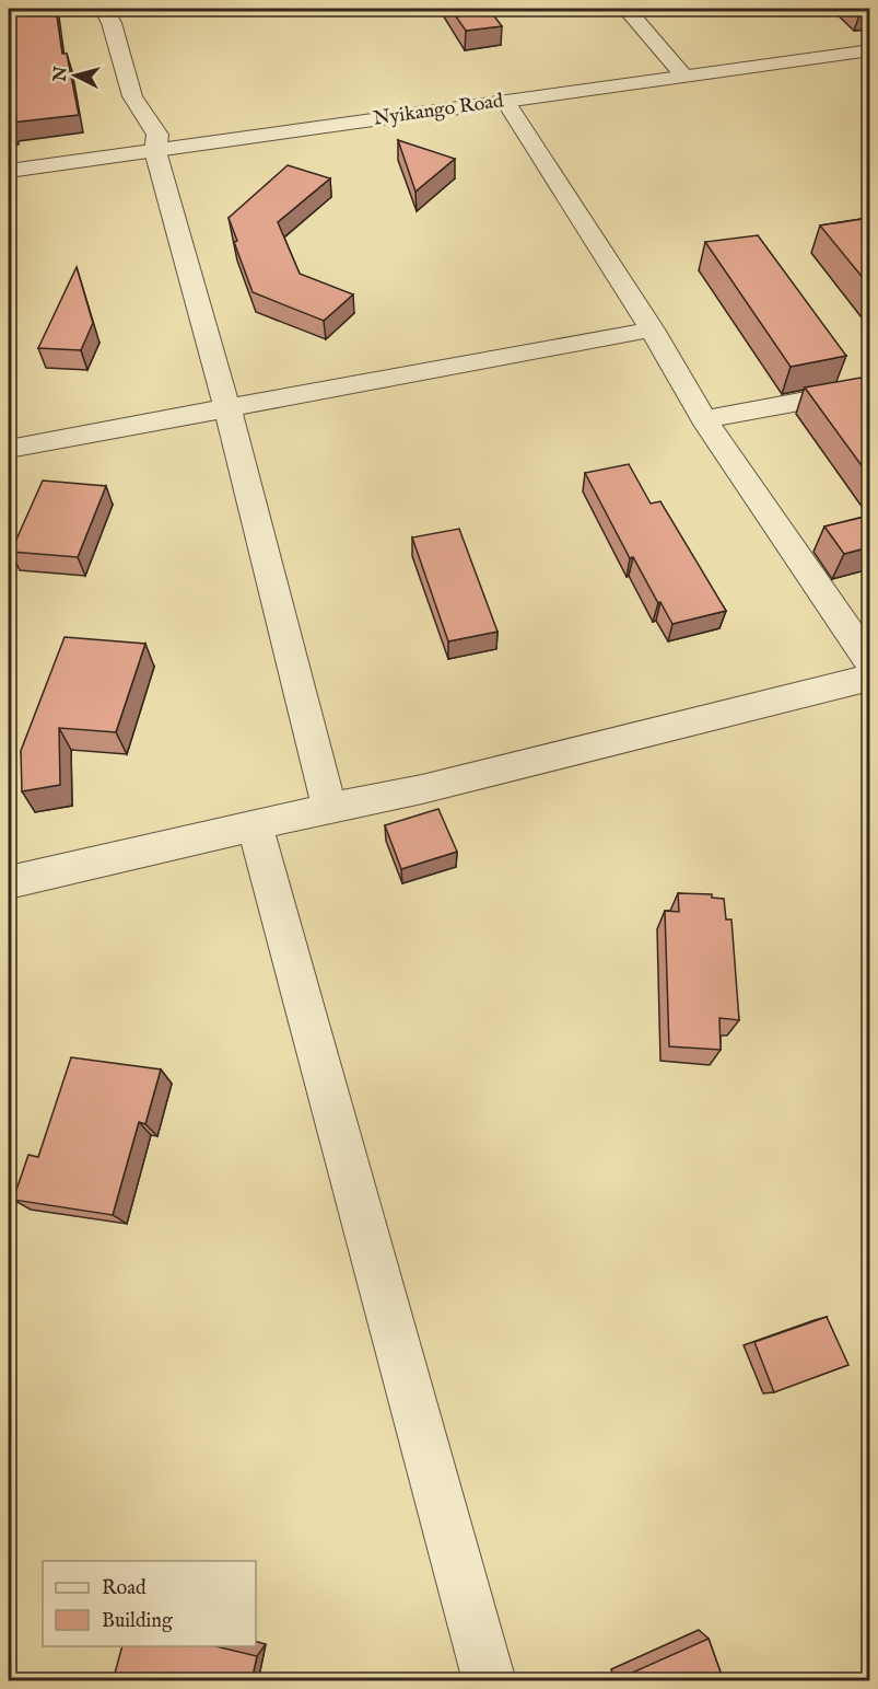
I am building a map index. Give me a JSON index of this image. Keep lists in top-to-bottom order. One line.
{"streets":{"street":["Nyikango Road"]},"legend":["Road","Building"],"north":"left"}
